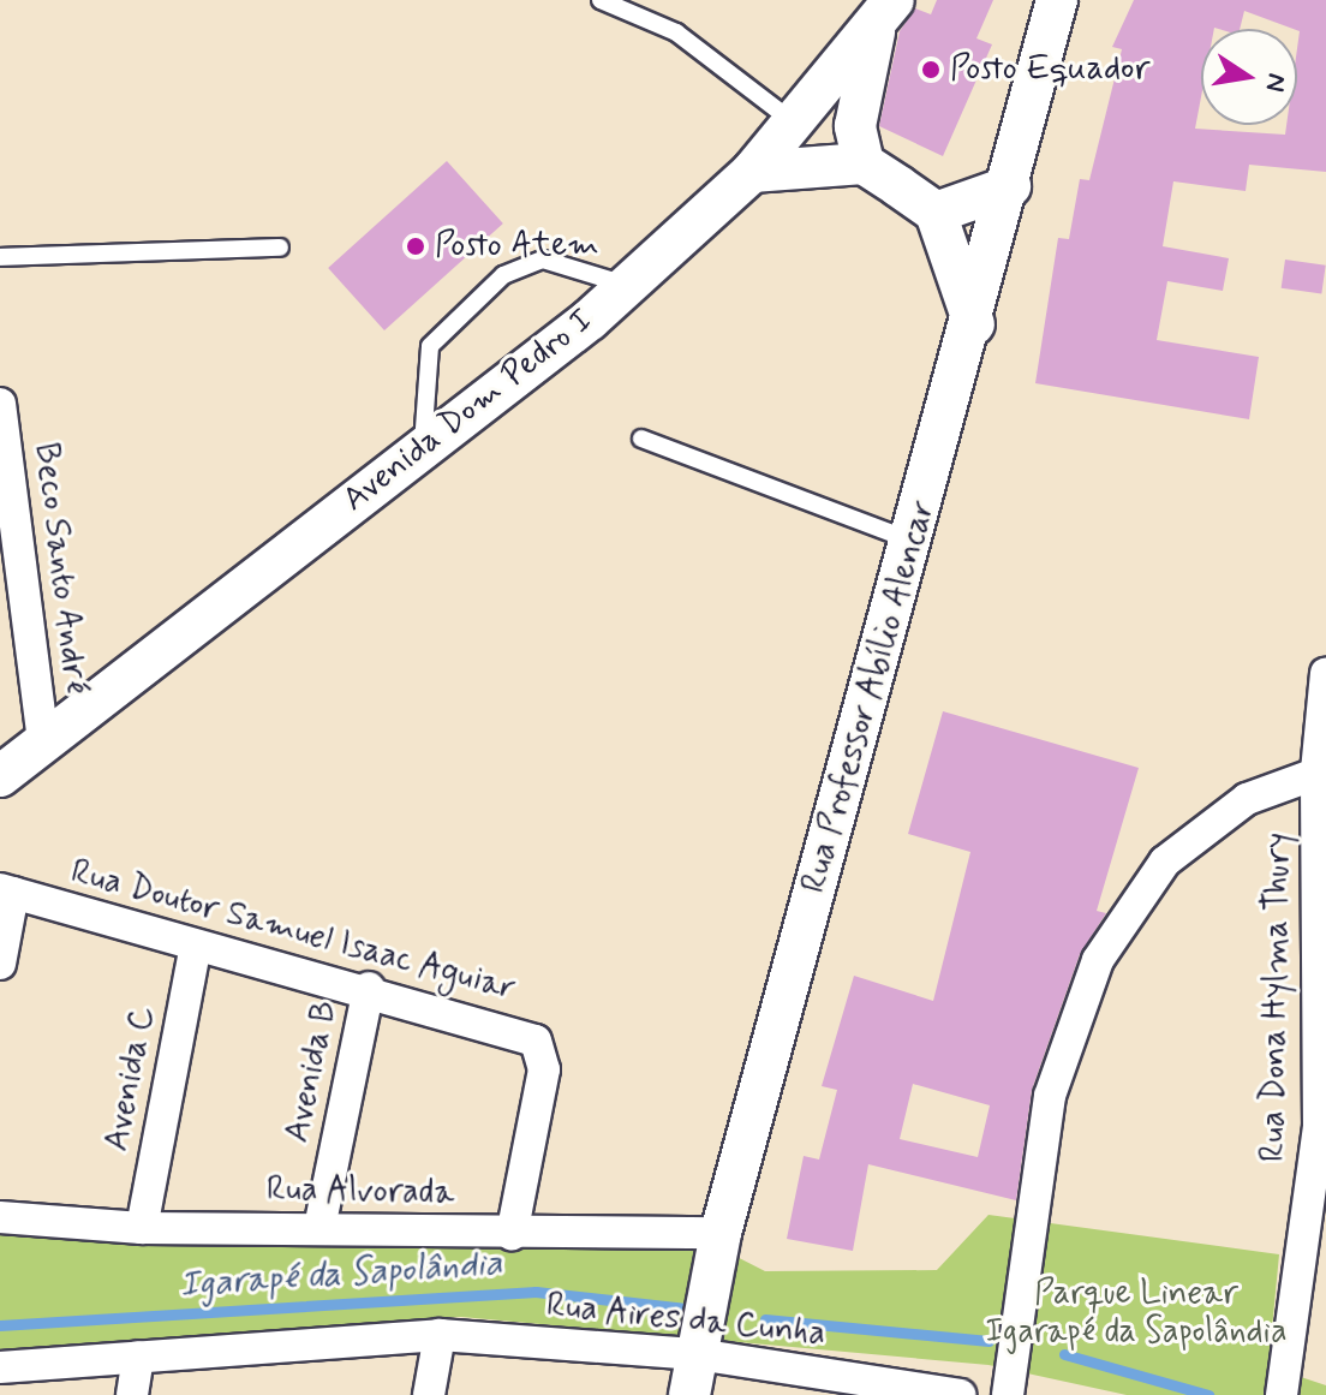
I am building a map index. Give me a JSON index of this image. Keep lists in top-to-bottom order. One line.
{"streets":{"street":["Avenida Dom Pedro I","Beco Santo André","Rua Professor Abílio Alencar","Rua Doutor Samuel Isaac Aguiar","Rua Dona Hylma Thury","Avenida B","Avenida C","Rua Alvorada","Rua Aires da Cunha"]},"crossings":[["Avenida Dom Pedro I","Beco Santo André"],["Rua Professor Abílio Alencar","Rua Alvorada"],["Rua Professor Abílio Alencar","Rua Aires da Cunha"],["Rua Doutor Samuel Isaac Aguiar","Avenida B"],["Rua Doutor Samuel Isaac Aguiar","Avenida C"],["Rua Doutor Samuel Isaac Aguiar","Rua Alvorada"],["Avenida B","Rua Alvorada"],["Avenida C","Rua Alvorada"]],"water":["Igarapé da Sapolândia"],"parks":["Parque Linear Igarapé da Sapolândia"],"places":["Posto Equador","Posto Atem"],"north":"right"}
